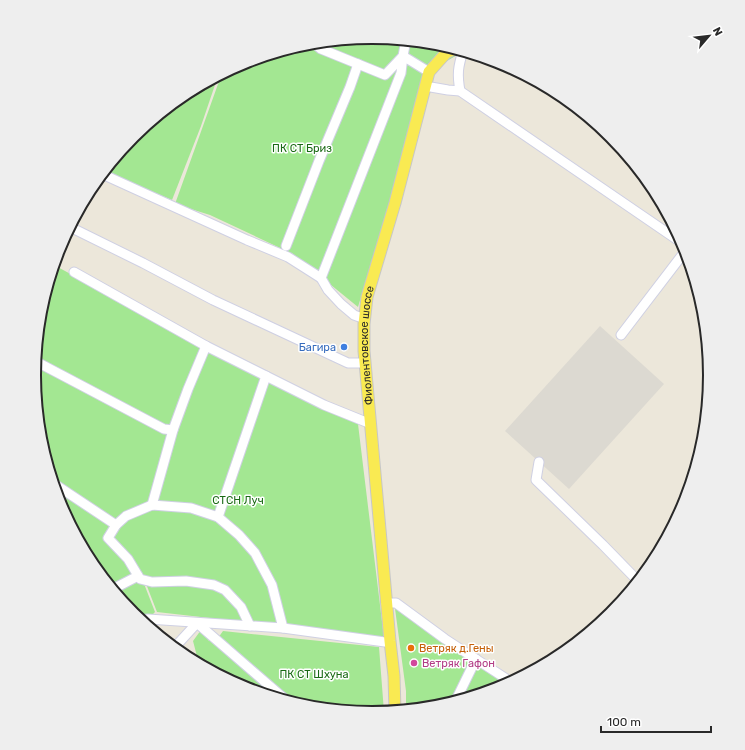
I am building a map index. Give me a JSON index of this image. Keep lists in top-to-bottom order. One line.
{"streets":{"main road":["Фиолентовское шоссе"]},"parks":["ПК СТ Бриз","СТСН Луч","ПК СТ Шхуна"],"places":["Багира","Ветряк д.Гены","Ветряк Гафон"],"scale_bar":"100 m","north":"top right"}
